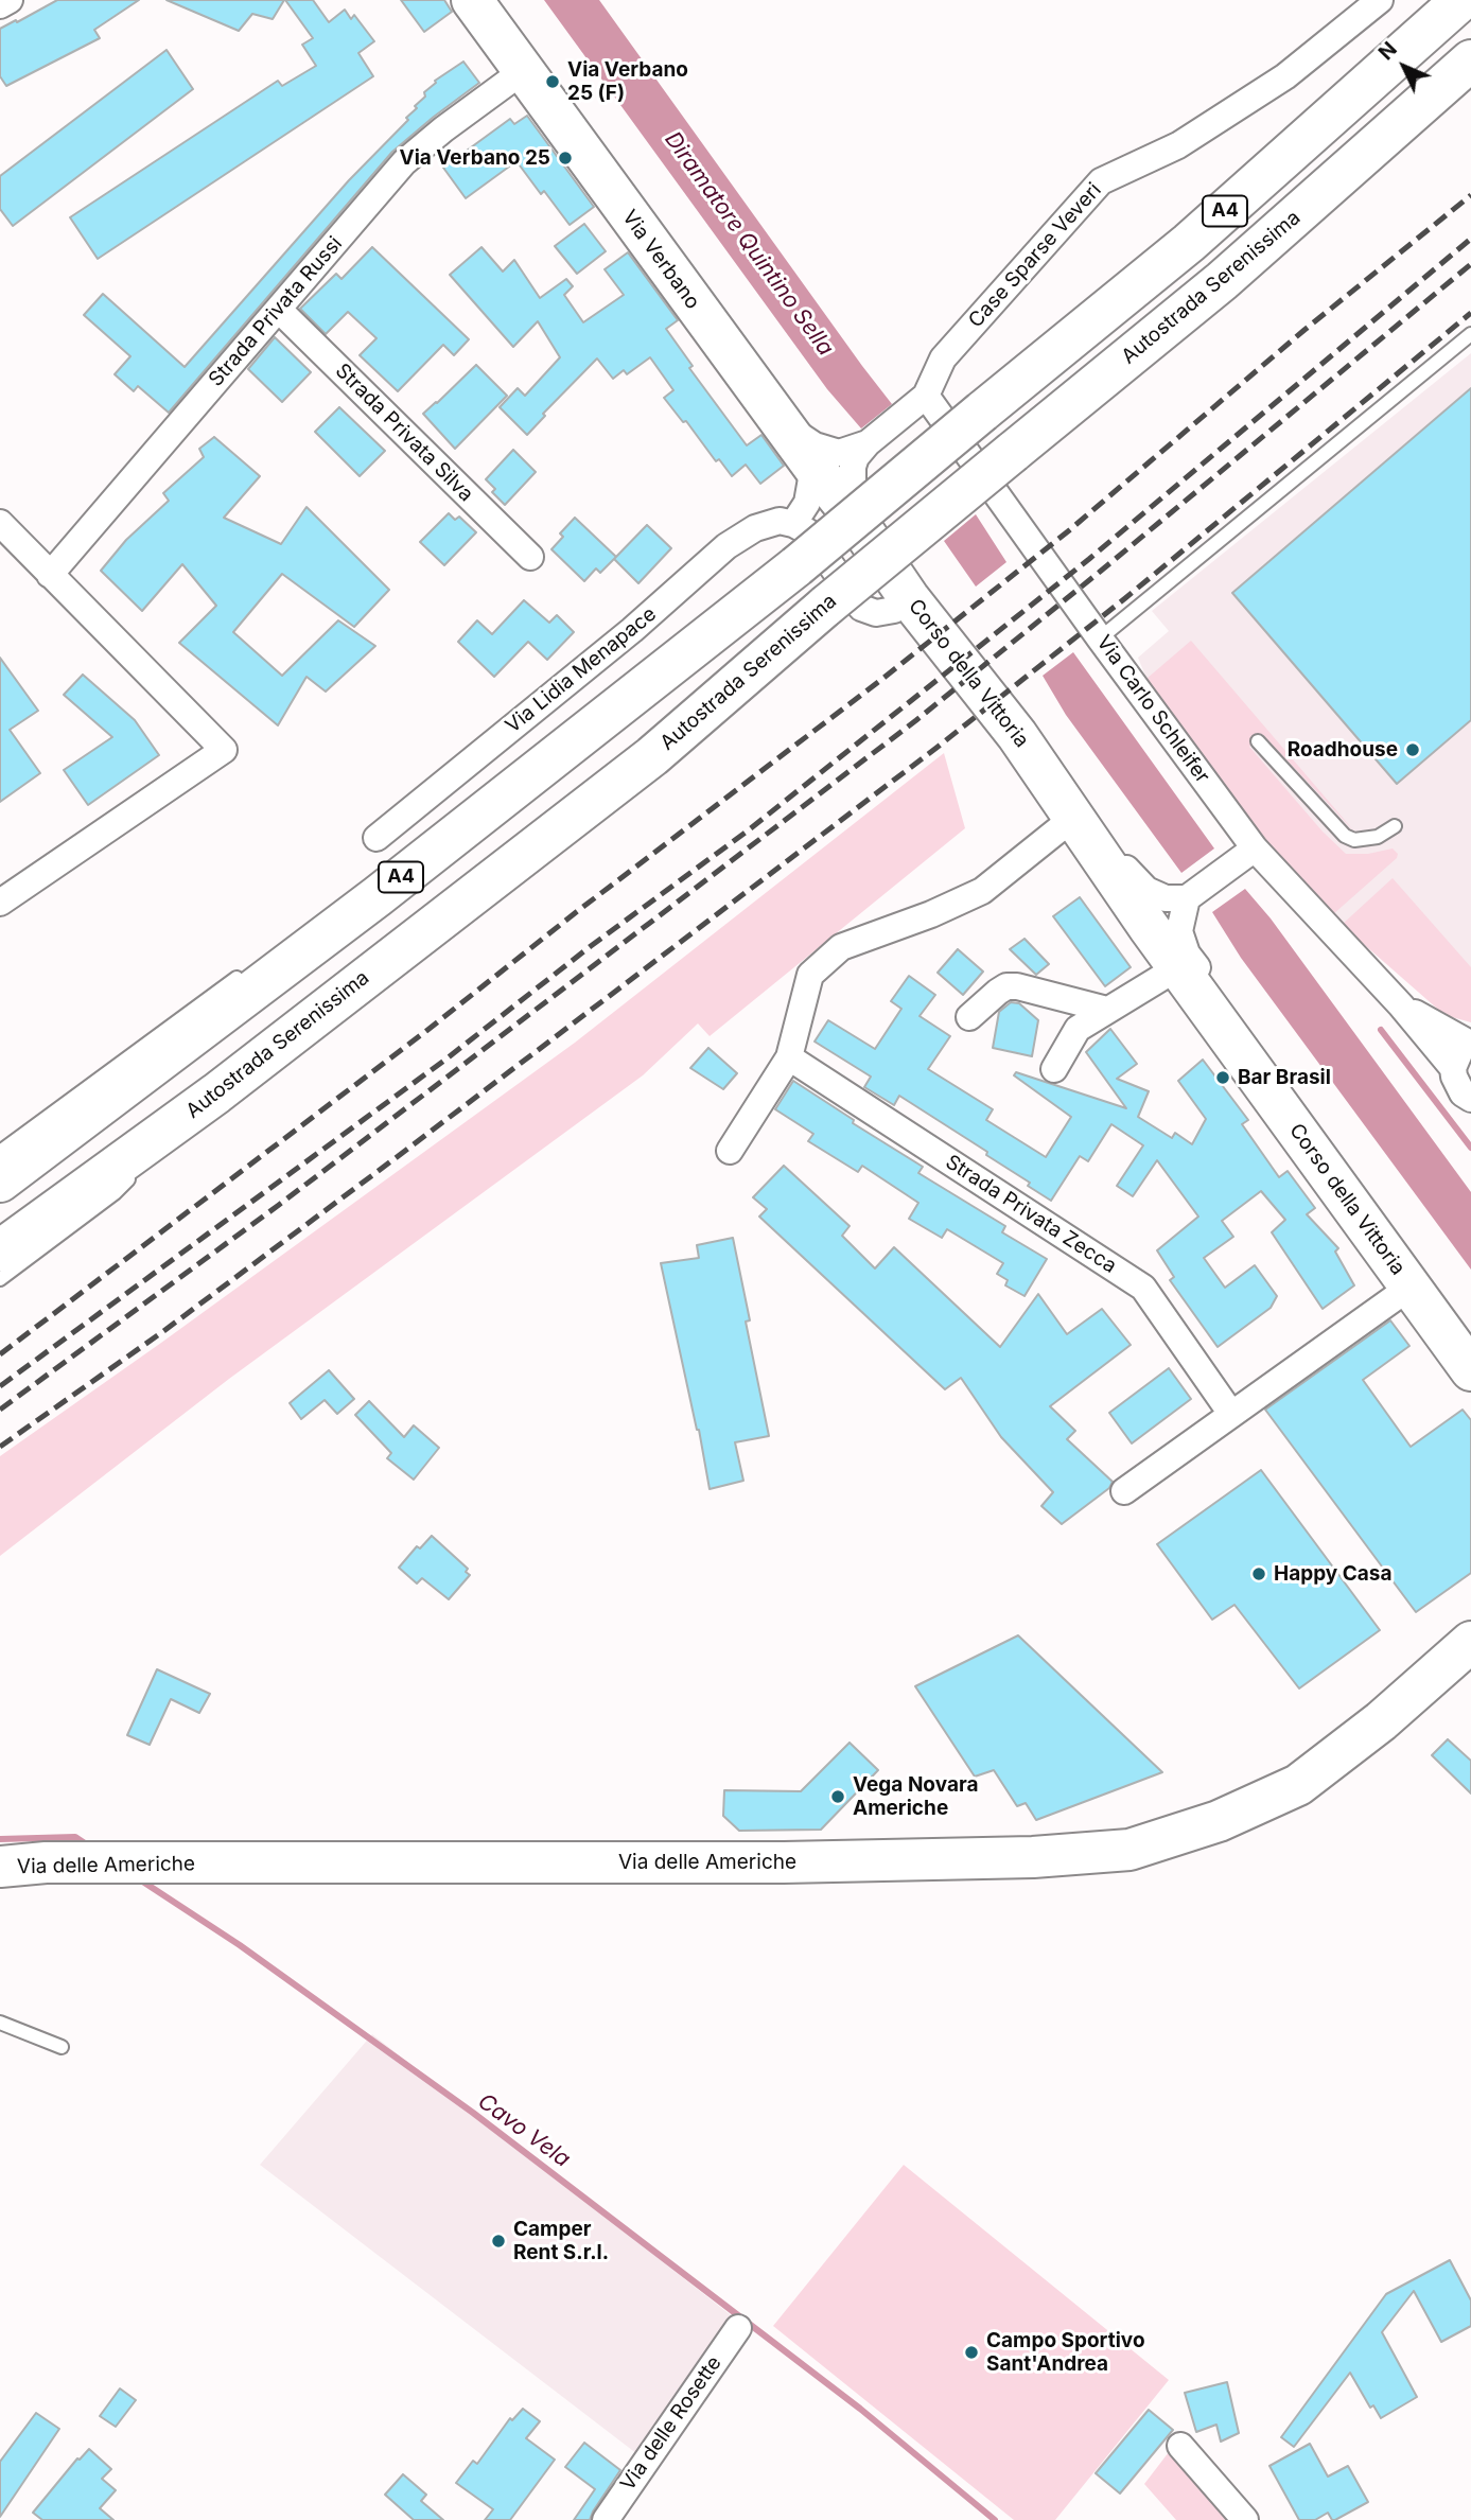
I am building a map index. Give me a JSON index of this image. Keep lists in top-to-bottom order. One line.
{"streets":{"main road":["A4","Via Verbano","Autostrada Serenissima","Corso della Vittoria","Via delle Americhe"],"street":["Case Sparse Veveri","Strada Privata Russi","Strada Privata Silva","Via Lidia Menapace","Via Carlo Schleifer","Strada Privata Zecca","Via delle Rosette"]},"crossings":[["Case Sparse Veveri","Via Verbano"],["Case Sparse Veveri","Corso della Vittoria"],["Case Sparse Veveri","Via Carlo Schleifer"],["Via Verbano","Strada Privata Russi"],["Via Verbano","Corso della Vittoria"],["Strada Privata Russi","Strada Privata Silva"]],"water":["Diramatore Quintino Sella","Cavo Vela"],"places":["Via Verbano 25 (F)","Via Verbano 25","Roadhouse","Bar Brasil","Happy Casa","Vega Novara Americhe","Camper Rent S.r.l.","Campo Sportivo Sant'Andrea"],"north":"top left"}
